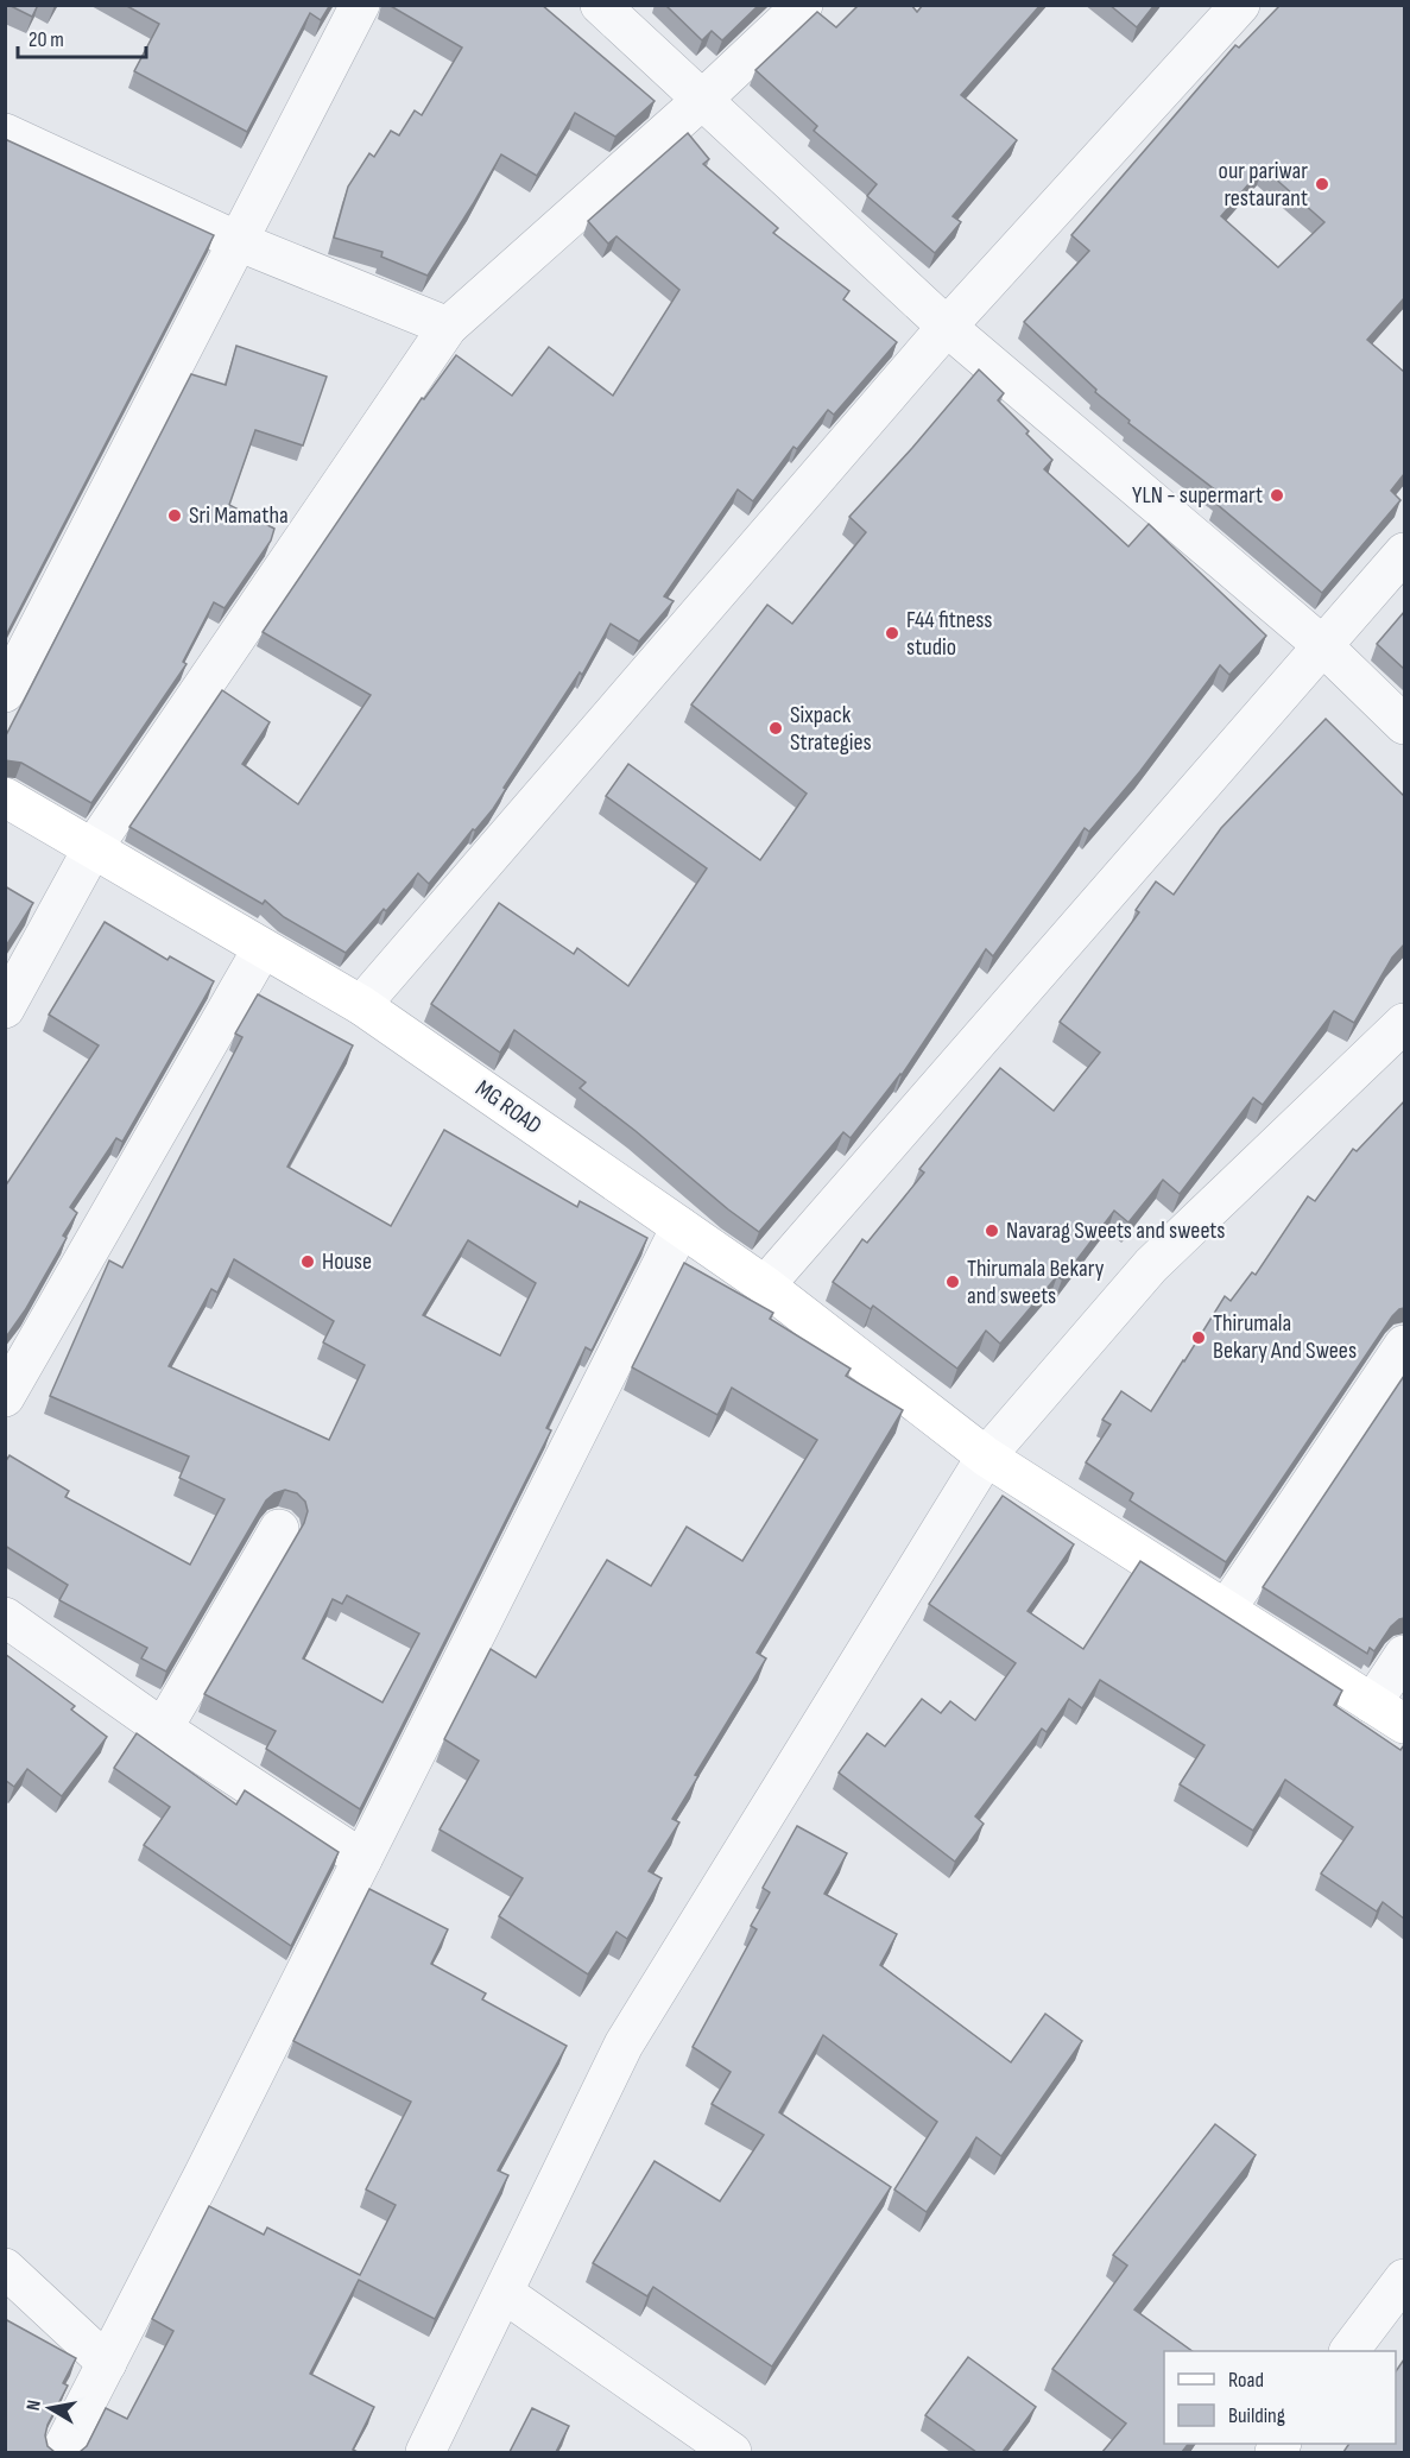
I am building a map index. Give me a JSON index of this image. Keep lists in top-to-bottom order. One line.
{"streets":{"main road":["MG ROAD"]},"places":["our pariwar restaurant","YLN - supermart","Sri Mamatha","F44 fitness studio","Sixpack Strategies","Navarag Sweets and sweets","House","Thirumala Bekary and sweets","Thirumala Bekary And Swees"],"legend":["Road","Building"],"scale_bar":"20 m","north":"left"}
